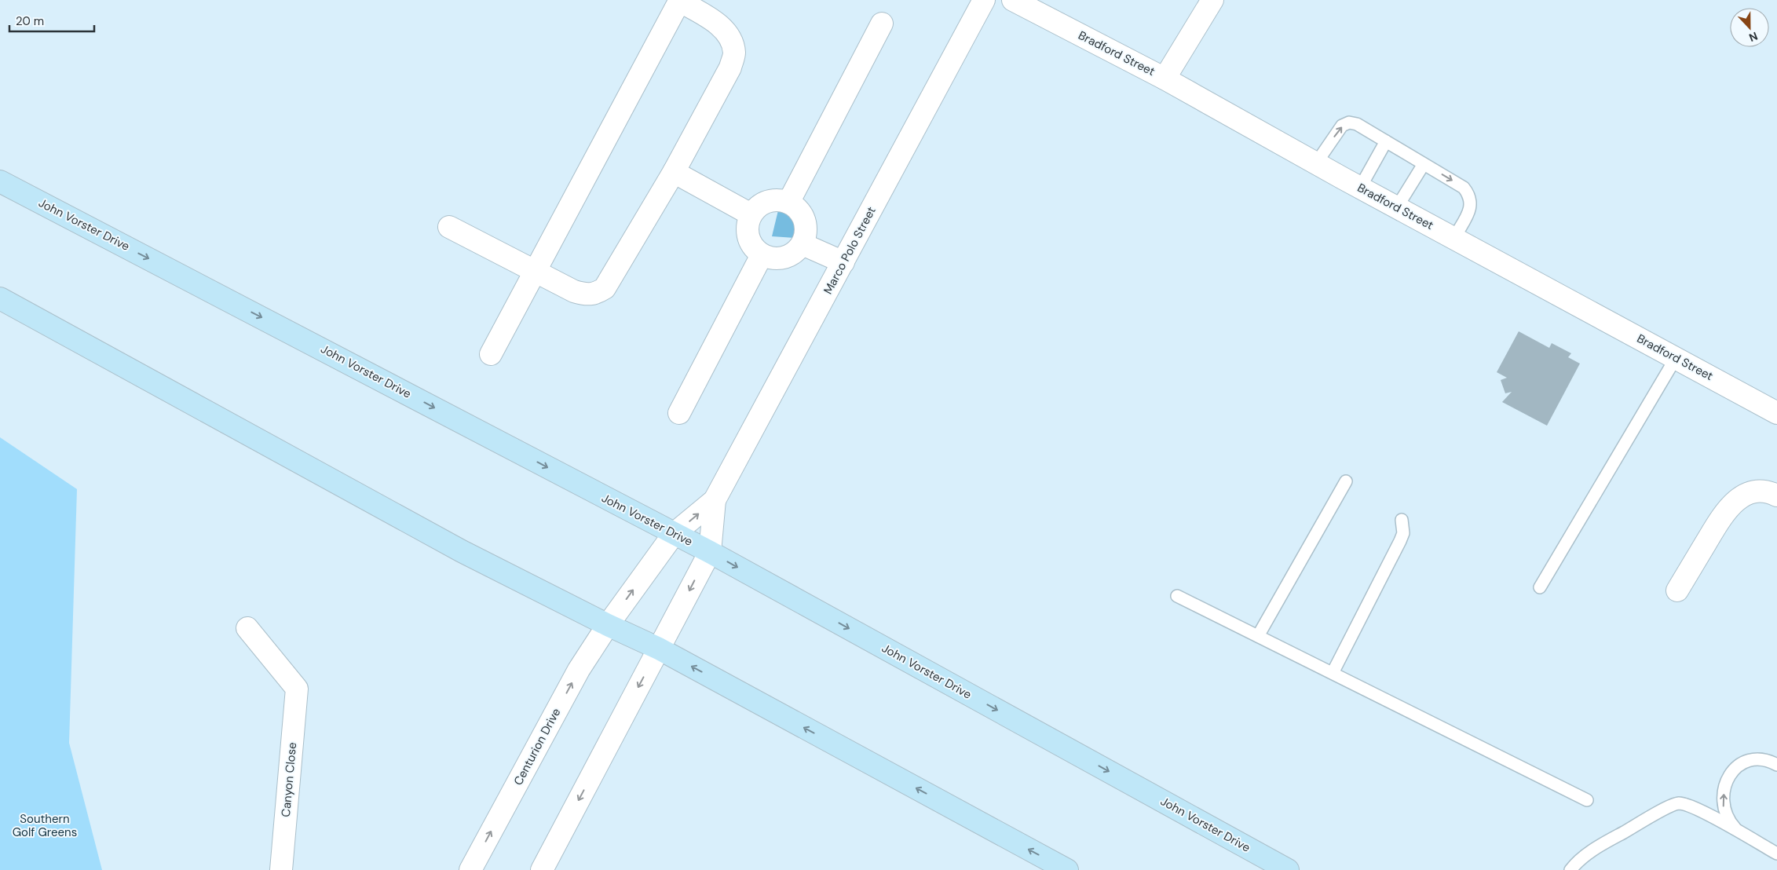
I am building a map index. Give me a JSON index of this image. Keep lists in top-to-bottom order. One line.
{"streets":{"main road":["John Vorster Drive"],"street":["Bradford Street","Marco Polo Street","Centurion Drive","Canyon Close"]},"crossings":[["John Vorster Drive","Marco Polo Street"],["John Vorster Drive","Centurion Drive"],["Marco Polo Street","Centurion Drive"]],"parks":["Southern Golf Greens"],"scale_bar":"20 m","north":"bottom"}
